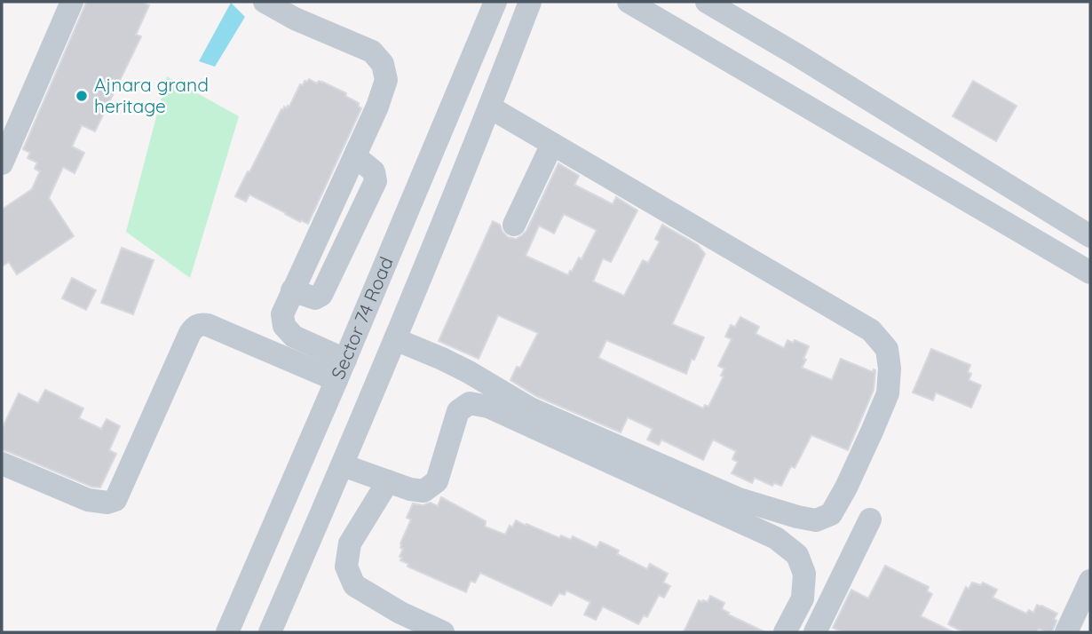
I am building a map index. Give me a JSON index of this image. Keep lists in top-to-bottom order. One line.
{"streets":{"street":["Sector 74 Road"]},"places":["Ajnara grand heritage"]}
